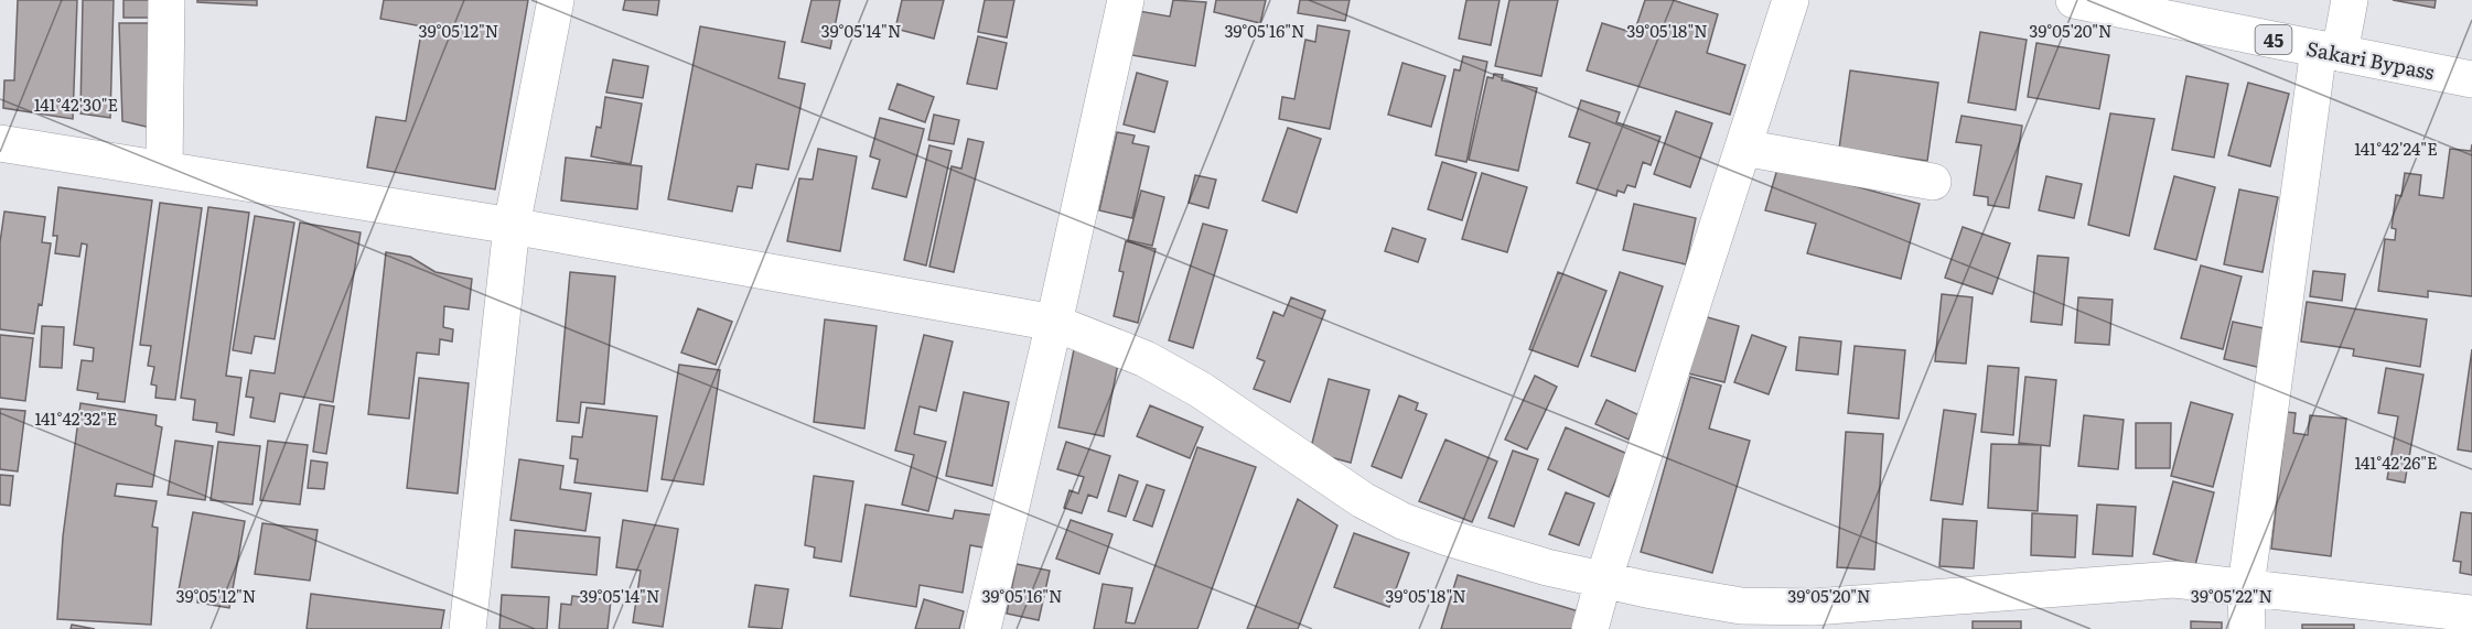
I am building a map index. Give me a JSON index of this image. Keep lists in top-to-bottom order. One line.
{"streets":{"main road":["45","Sakari Bypass"]},"coordinates":["39°05'12\"N","39°05'14\"N","39°05'20\"N","39°05'16\"N","39°05'18\"N","141°42'30\"E","141°42'24\"E","141°42'32\"E","141°42'26\"E","39°05'22\"N"]}
